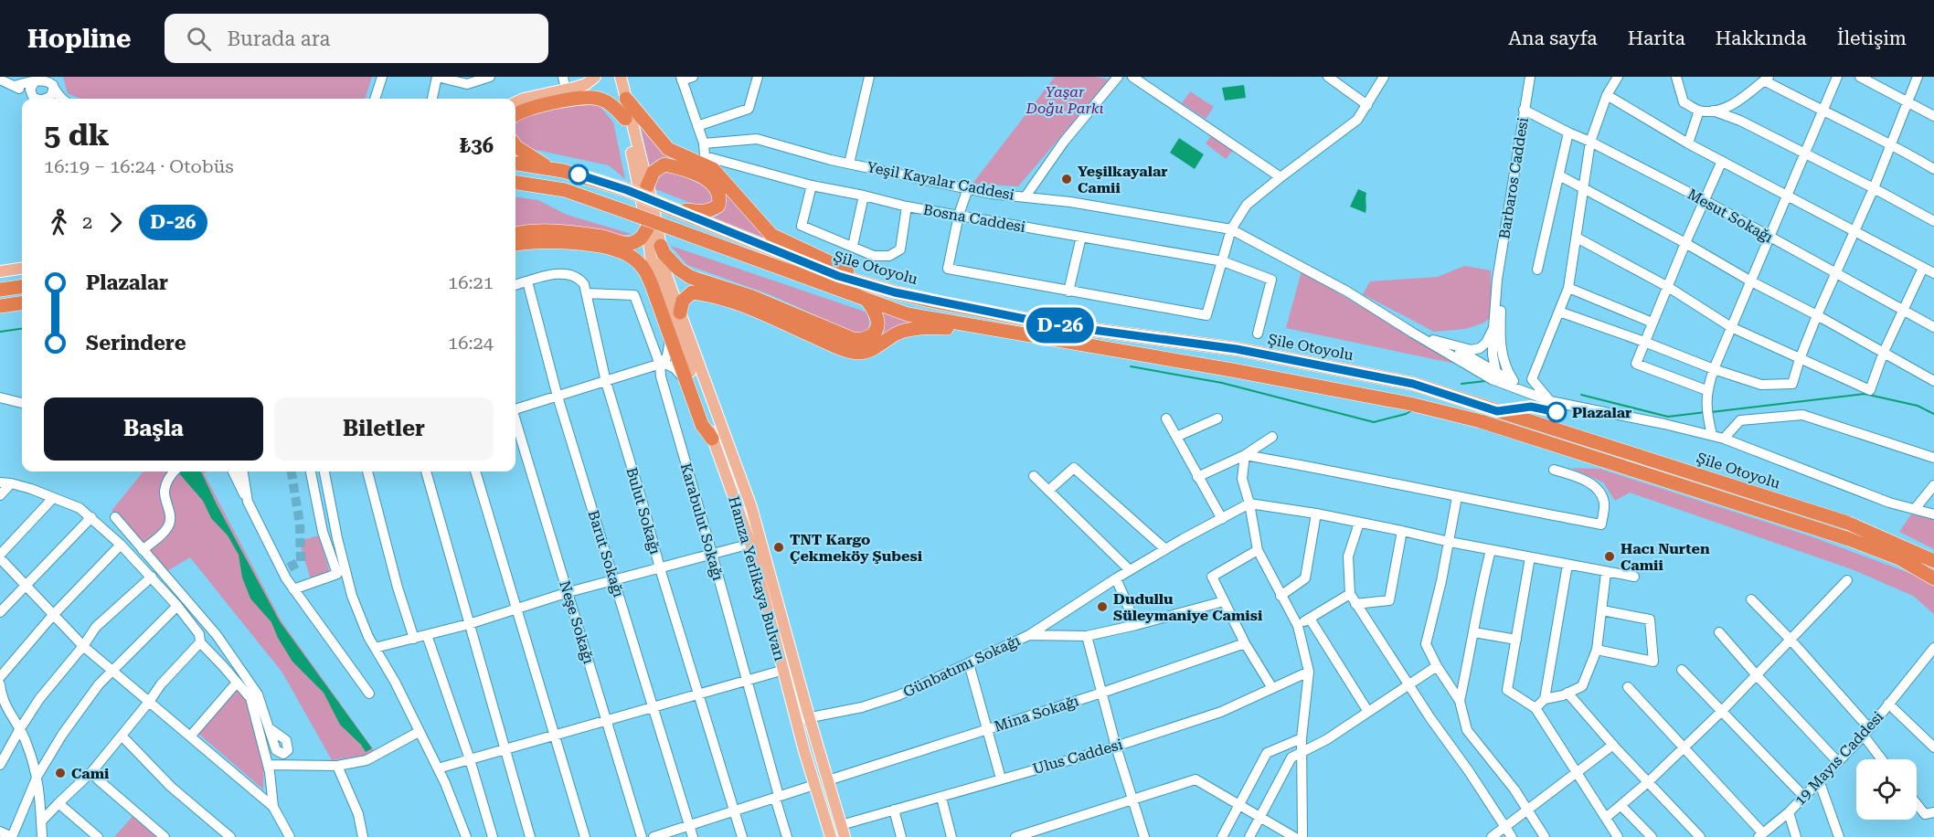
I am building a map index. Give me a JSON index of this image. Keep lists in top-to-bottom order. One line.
{"streets":{"highway":["Şile Otoyolu"],"main road":["Hamza Yerlikaya Bulvarı"],"street":["Barbaros Caddesi","Yeşil Kayalar Caddesi","Mesut Sokağı","Bosna Caddesi","Bulut Sokağı","Karabulut Sokağı","Barut Sokağı","Neşe Sokağı","Günbatımı Sokağı","Mina Sokağı","Ulus Caddesi","19 Mayıs Caddesi"]},"crossings":[["Barbaros Caddesi","Mesut Sokağı"],["Yeşil Kayalar Caddesi","Bosna Caddesi"],["Bulut Sokağı","Karabulut Sokağı"],["Bulut Sokağı","Barut Sokağı"],["Hamza Yerlikaya Bulvarı","Günbatımı Sokağı"],["Hamza Yerlikaya Bulvarı","Mina Sokağı"],["Hamza Yerlikaya Bulvarı","Ulus Caddesi"]],"parks":["Yaşar Doğu Parkı"],"places":["Yeşilkayalar Camii","Plazalar","TNT Kargo Çekmeköy Şubesi","Hacı Nurten Camii","Dudullu Süleymaniye Camisi","Cami"],"lines":["bus line D-26"],"page":{"header":"Hopline","search":"Burada ara","nav":["Ana sayfa","Harita","Hakkında","İletişim"],"on_map":"D-26","heading":["5 dk","16:19 – 16:24 · Otobüs","₺36"],"legs":["2","D-26"],"list":[{"name":"Plazalar","value":"16:21"},{"name":"Serindere","value":"16:24"}],"buttons":["Başla","Biletler"]}}
